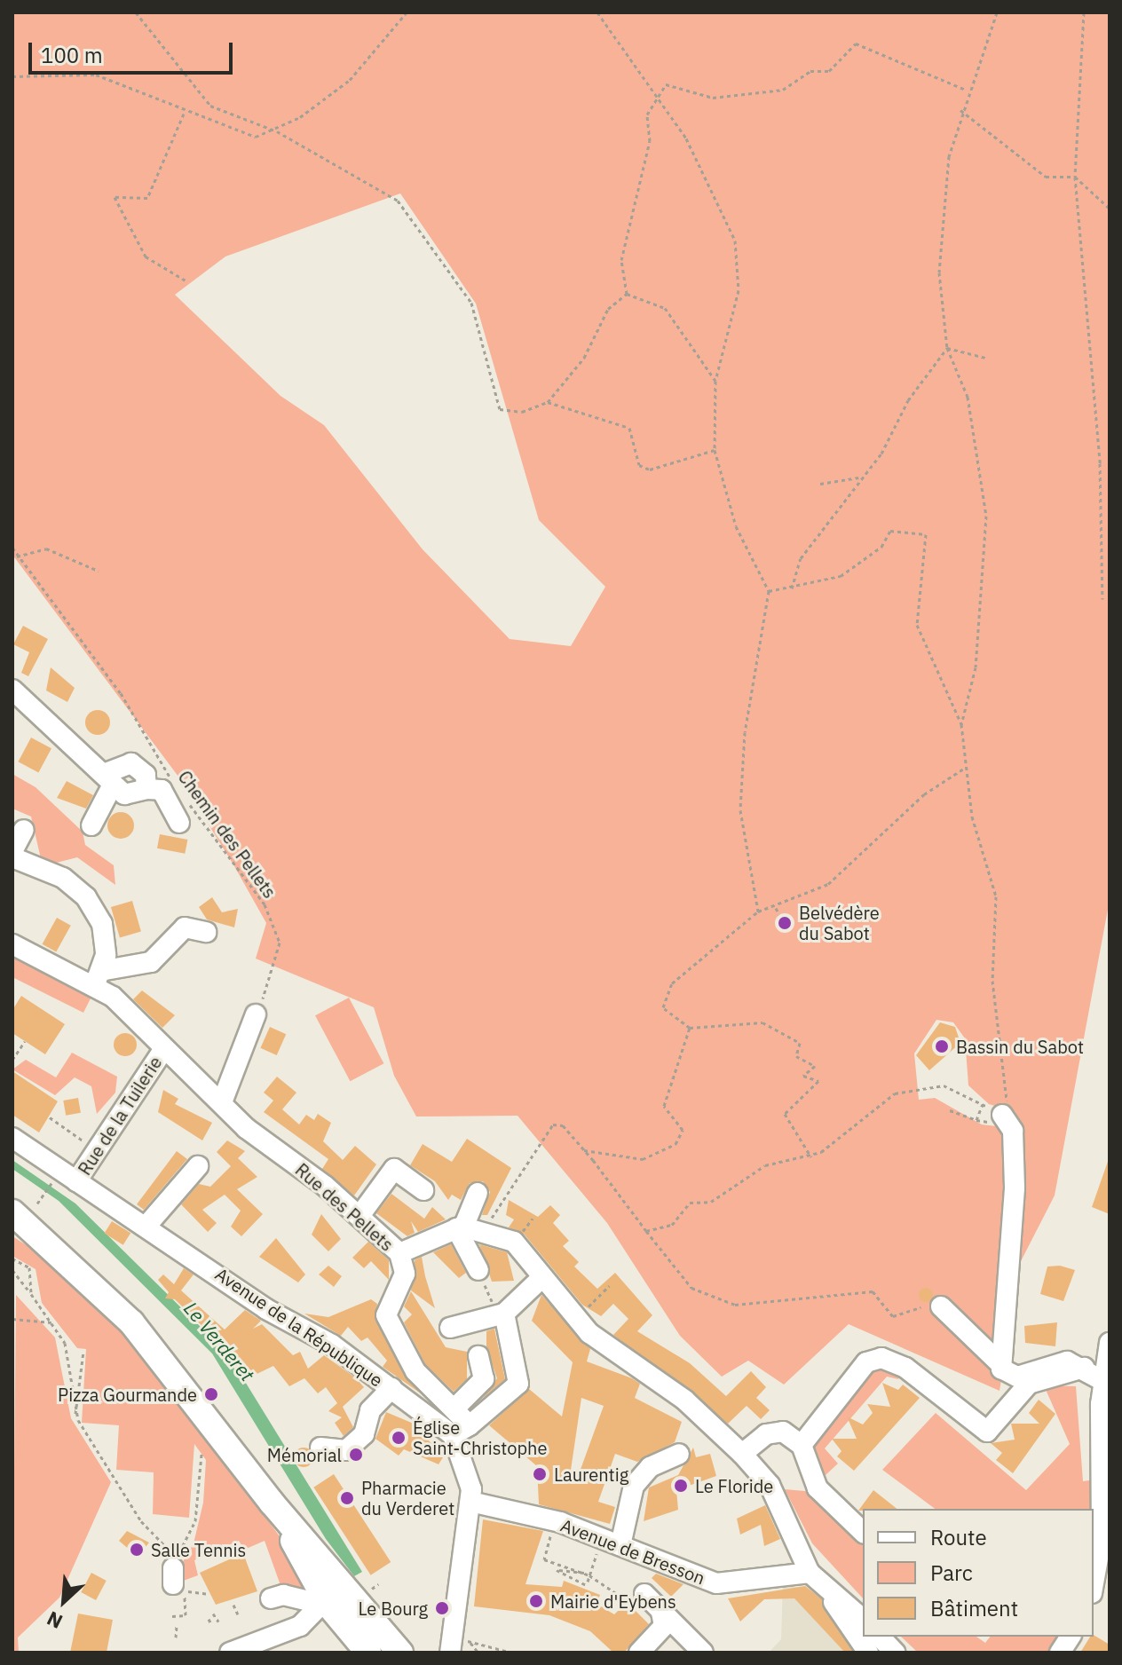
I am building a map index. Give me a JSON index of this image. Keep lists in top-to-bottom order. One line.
{"streets":{"street":["Rue de la Tuilerie","Rue des Pellets","Avenue de la République","Avenue de Bresson"],"path":["Chemin des Pellets"]},"crossings":[["Rue de la Tuilerie","Rue des Pellets"],["Rue de la Tuilerie","Avenue de la République"],["Rue des Pellets","Avenue de la République"]],"water":["Le Verderet"],"places":["Belvédère du Sabot","Bassin du Sabot","Pizza Gourmande","Église Saint-Christophe","Mémorial","Laurentig","Le Floride","Pharmacie du Verderet","Salle Tennis","Mairie d'Eybens","Le Bourg"],"legend":["Route","Parc","Bâtiment"],"scale_bar":"100 m","north":"bottom left"}
